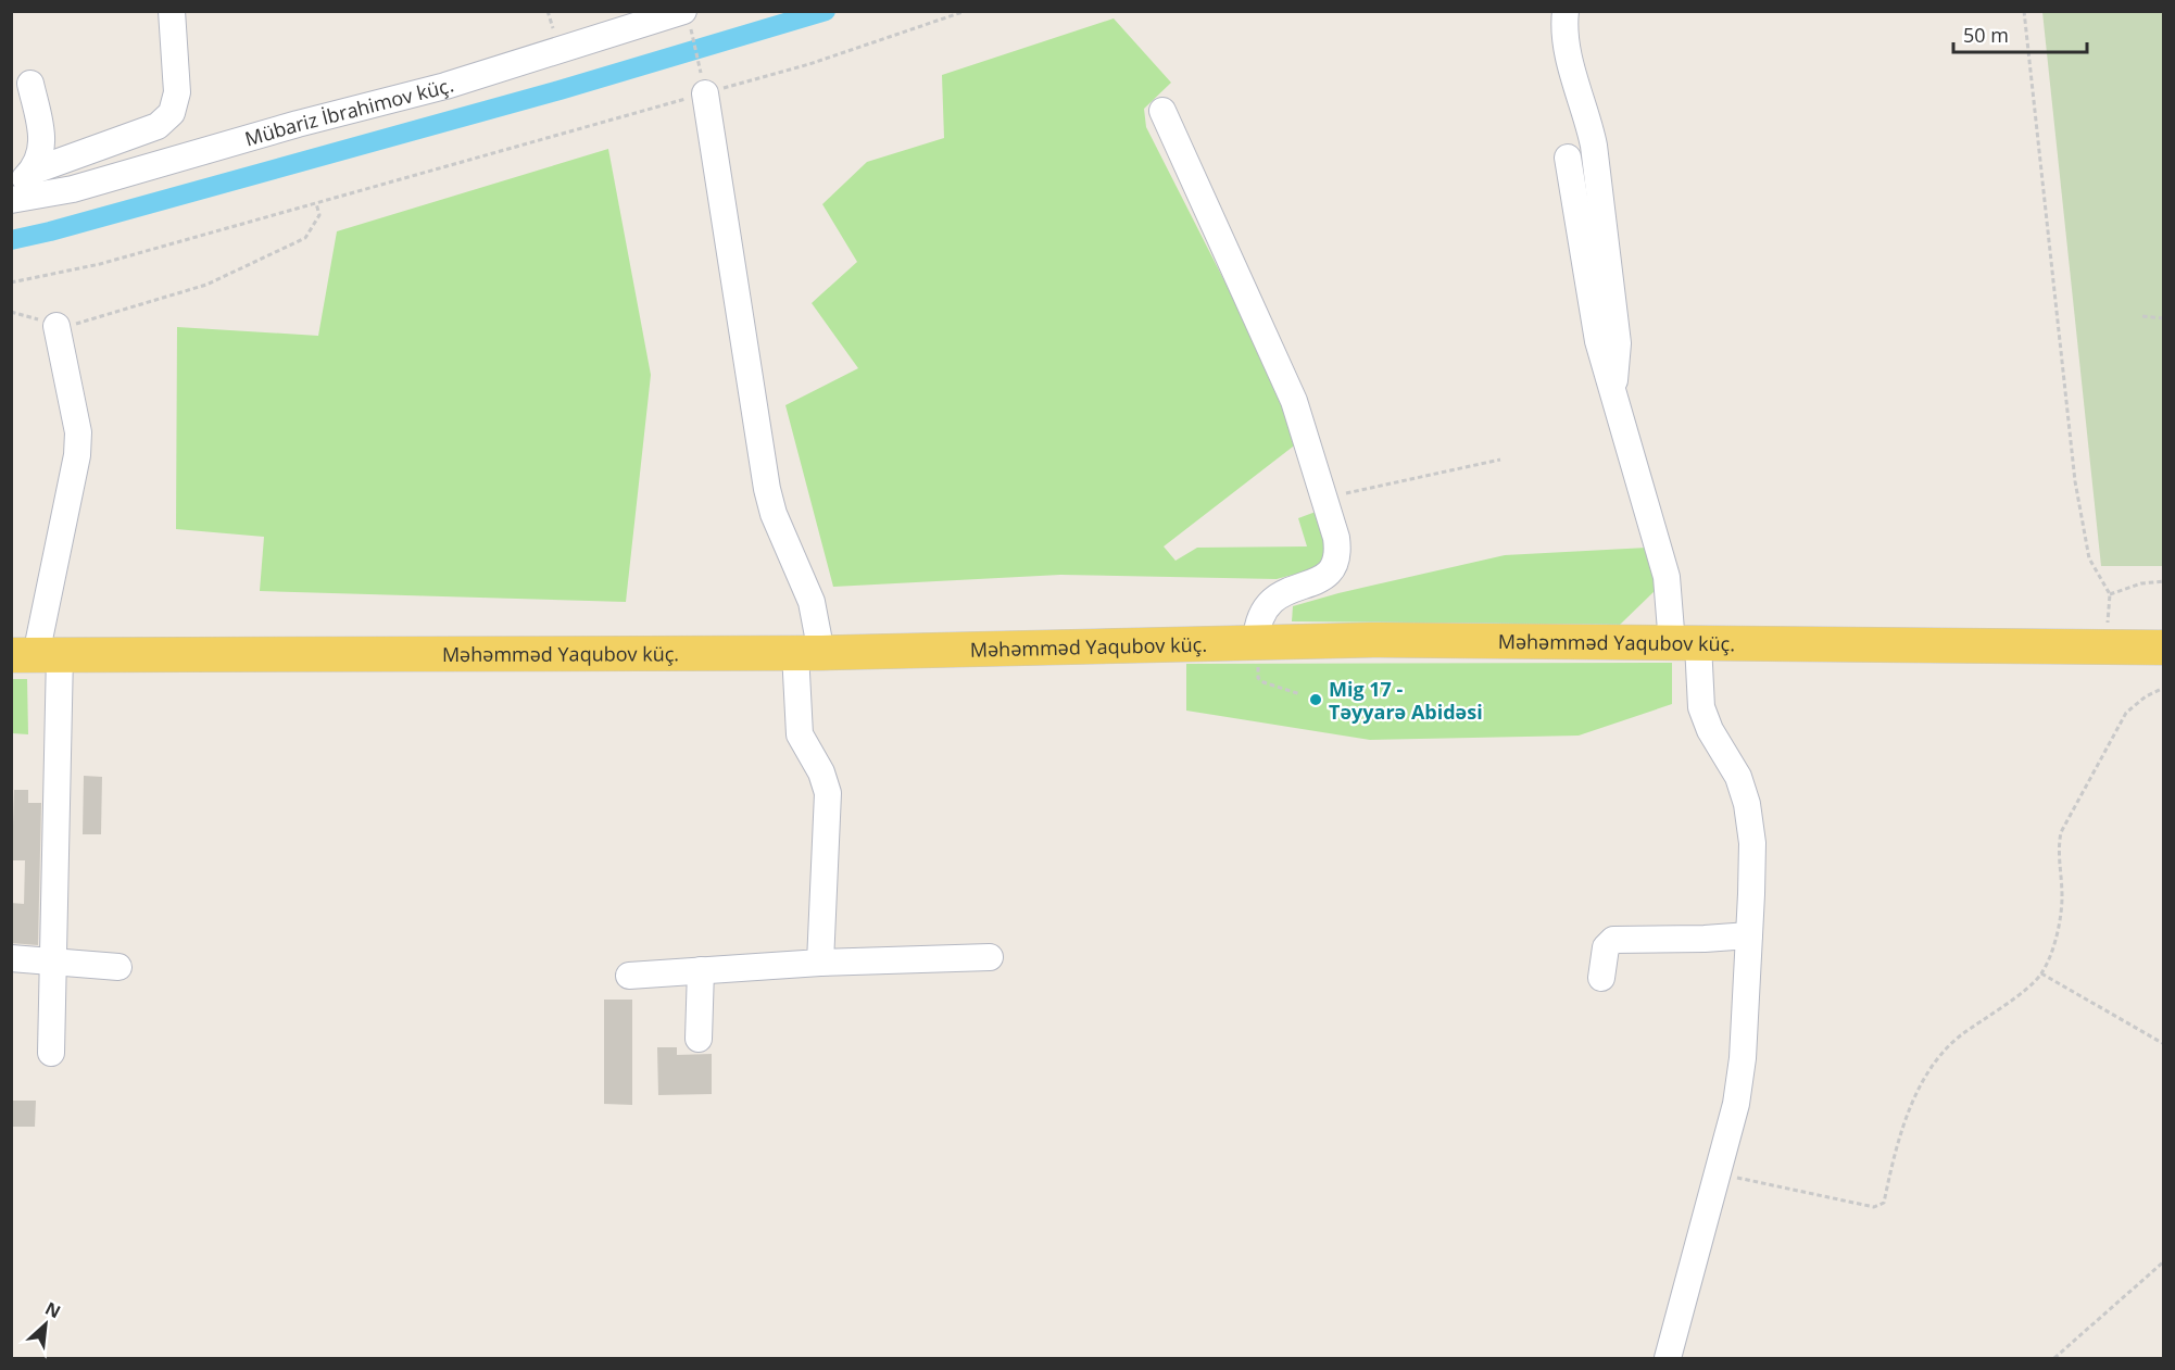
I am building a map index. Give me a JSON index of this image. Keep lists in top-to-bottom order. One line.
{"streets":{"main road":["Məhəmməd Yaqubov küç."],"street":["Mübariz İbrahimov küç."]},"places":["Mig 17 - Təyyarə Abidəsi"],"scale_bar":"50 m","north":"top right"}
